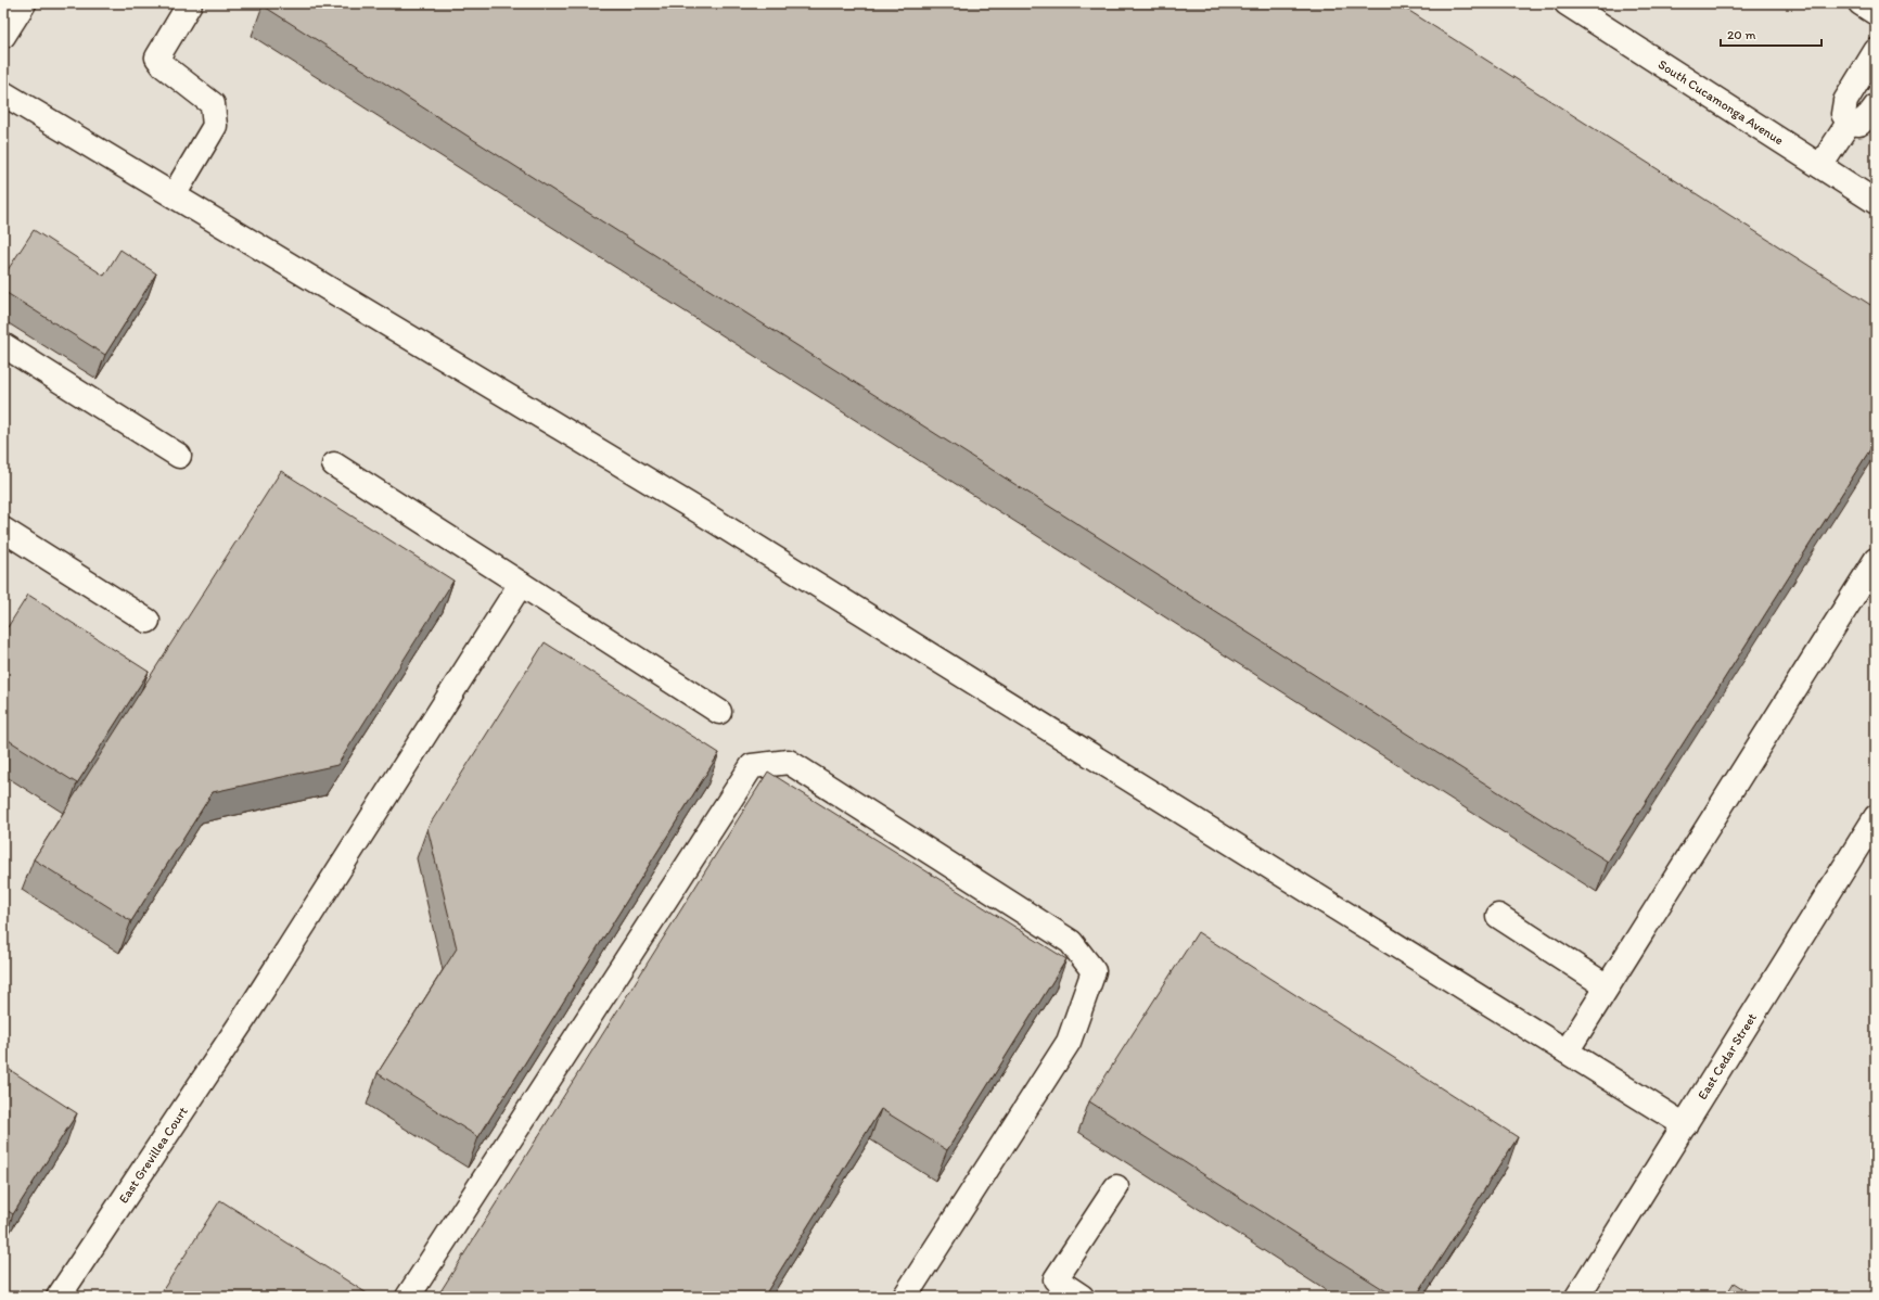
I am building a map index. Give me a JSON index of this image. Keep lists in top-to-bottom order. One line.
{"streets":{"street":["South Cucamonga Avenue","East Cedar Street","East Grevillea Court"]},"scale_bar":"20 m"}
